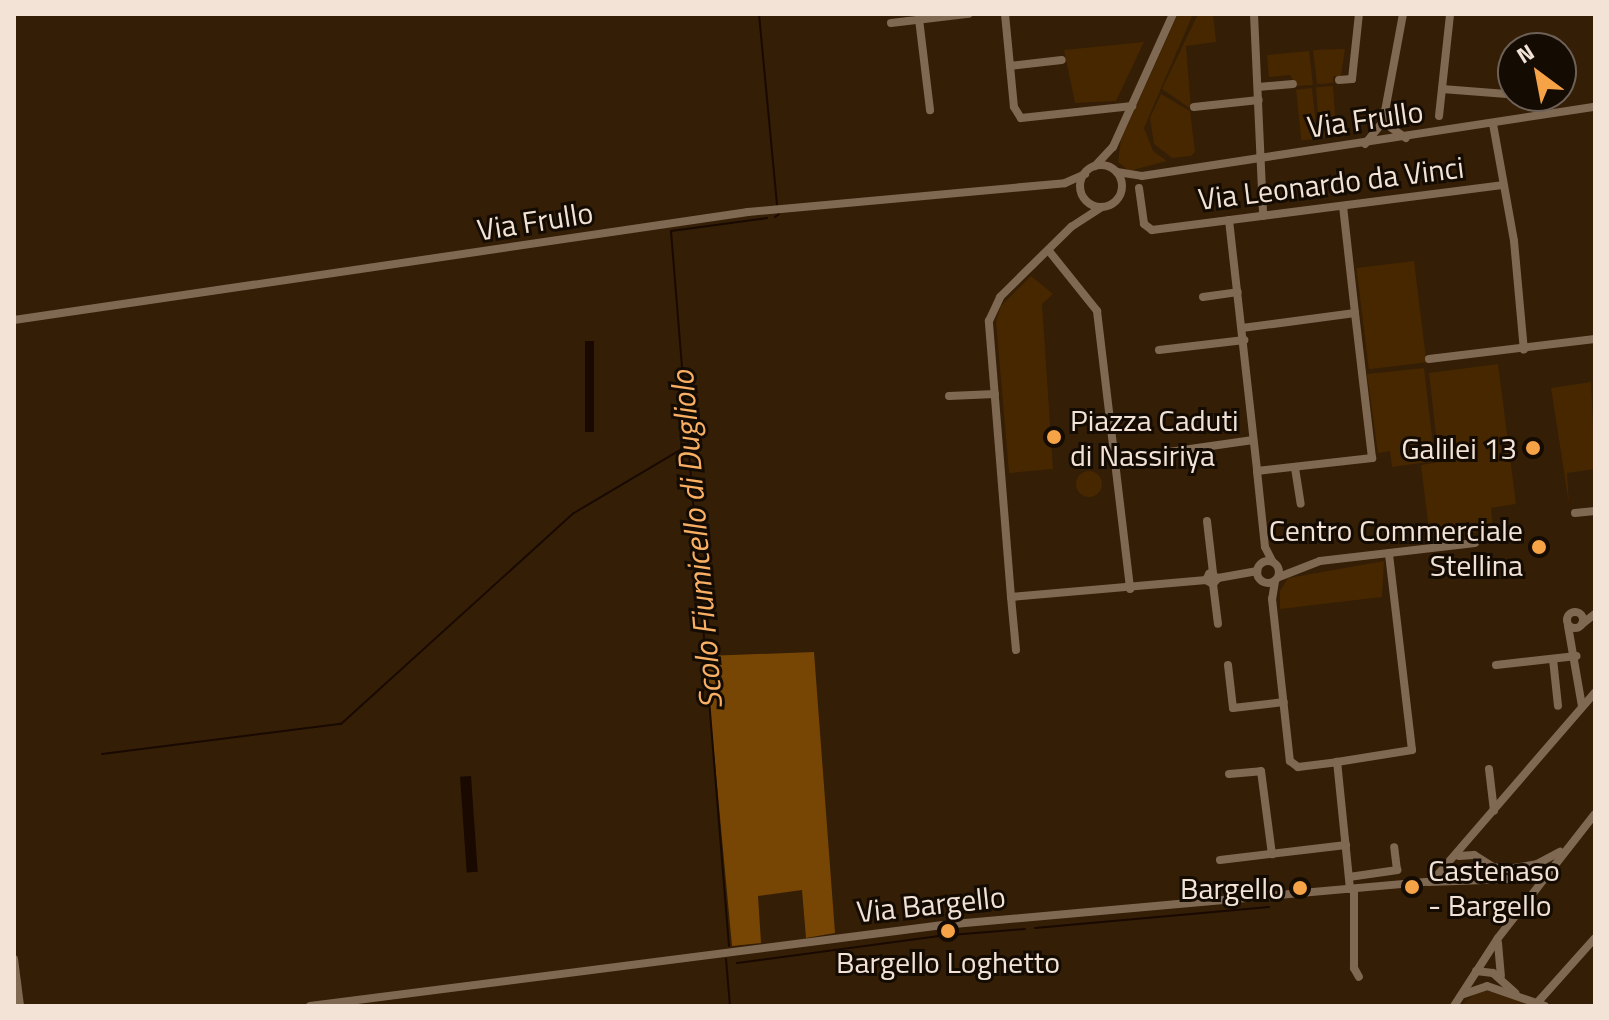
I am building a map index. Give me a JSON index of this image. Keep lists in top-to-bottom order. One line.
{"streets":{"street":["Via Frullo","Via Leonardo da Vinci","Via Bargello"]},"crossings":[["Via Frullo","Via Leonardo da Vinci"]],"water":["Scolo Fiumicello di Dugliolo"],"places":["Piazza Caduti di Nassiriya","Galilei 13","Centro Commerciale Stellina","Castenaso - Bargello","Bargello","Bargello Loghetto"],"north":"top left"}
